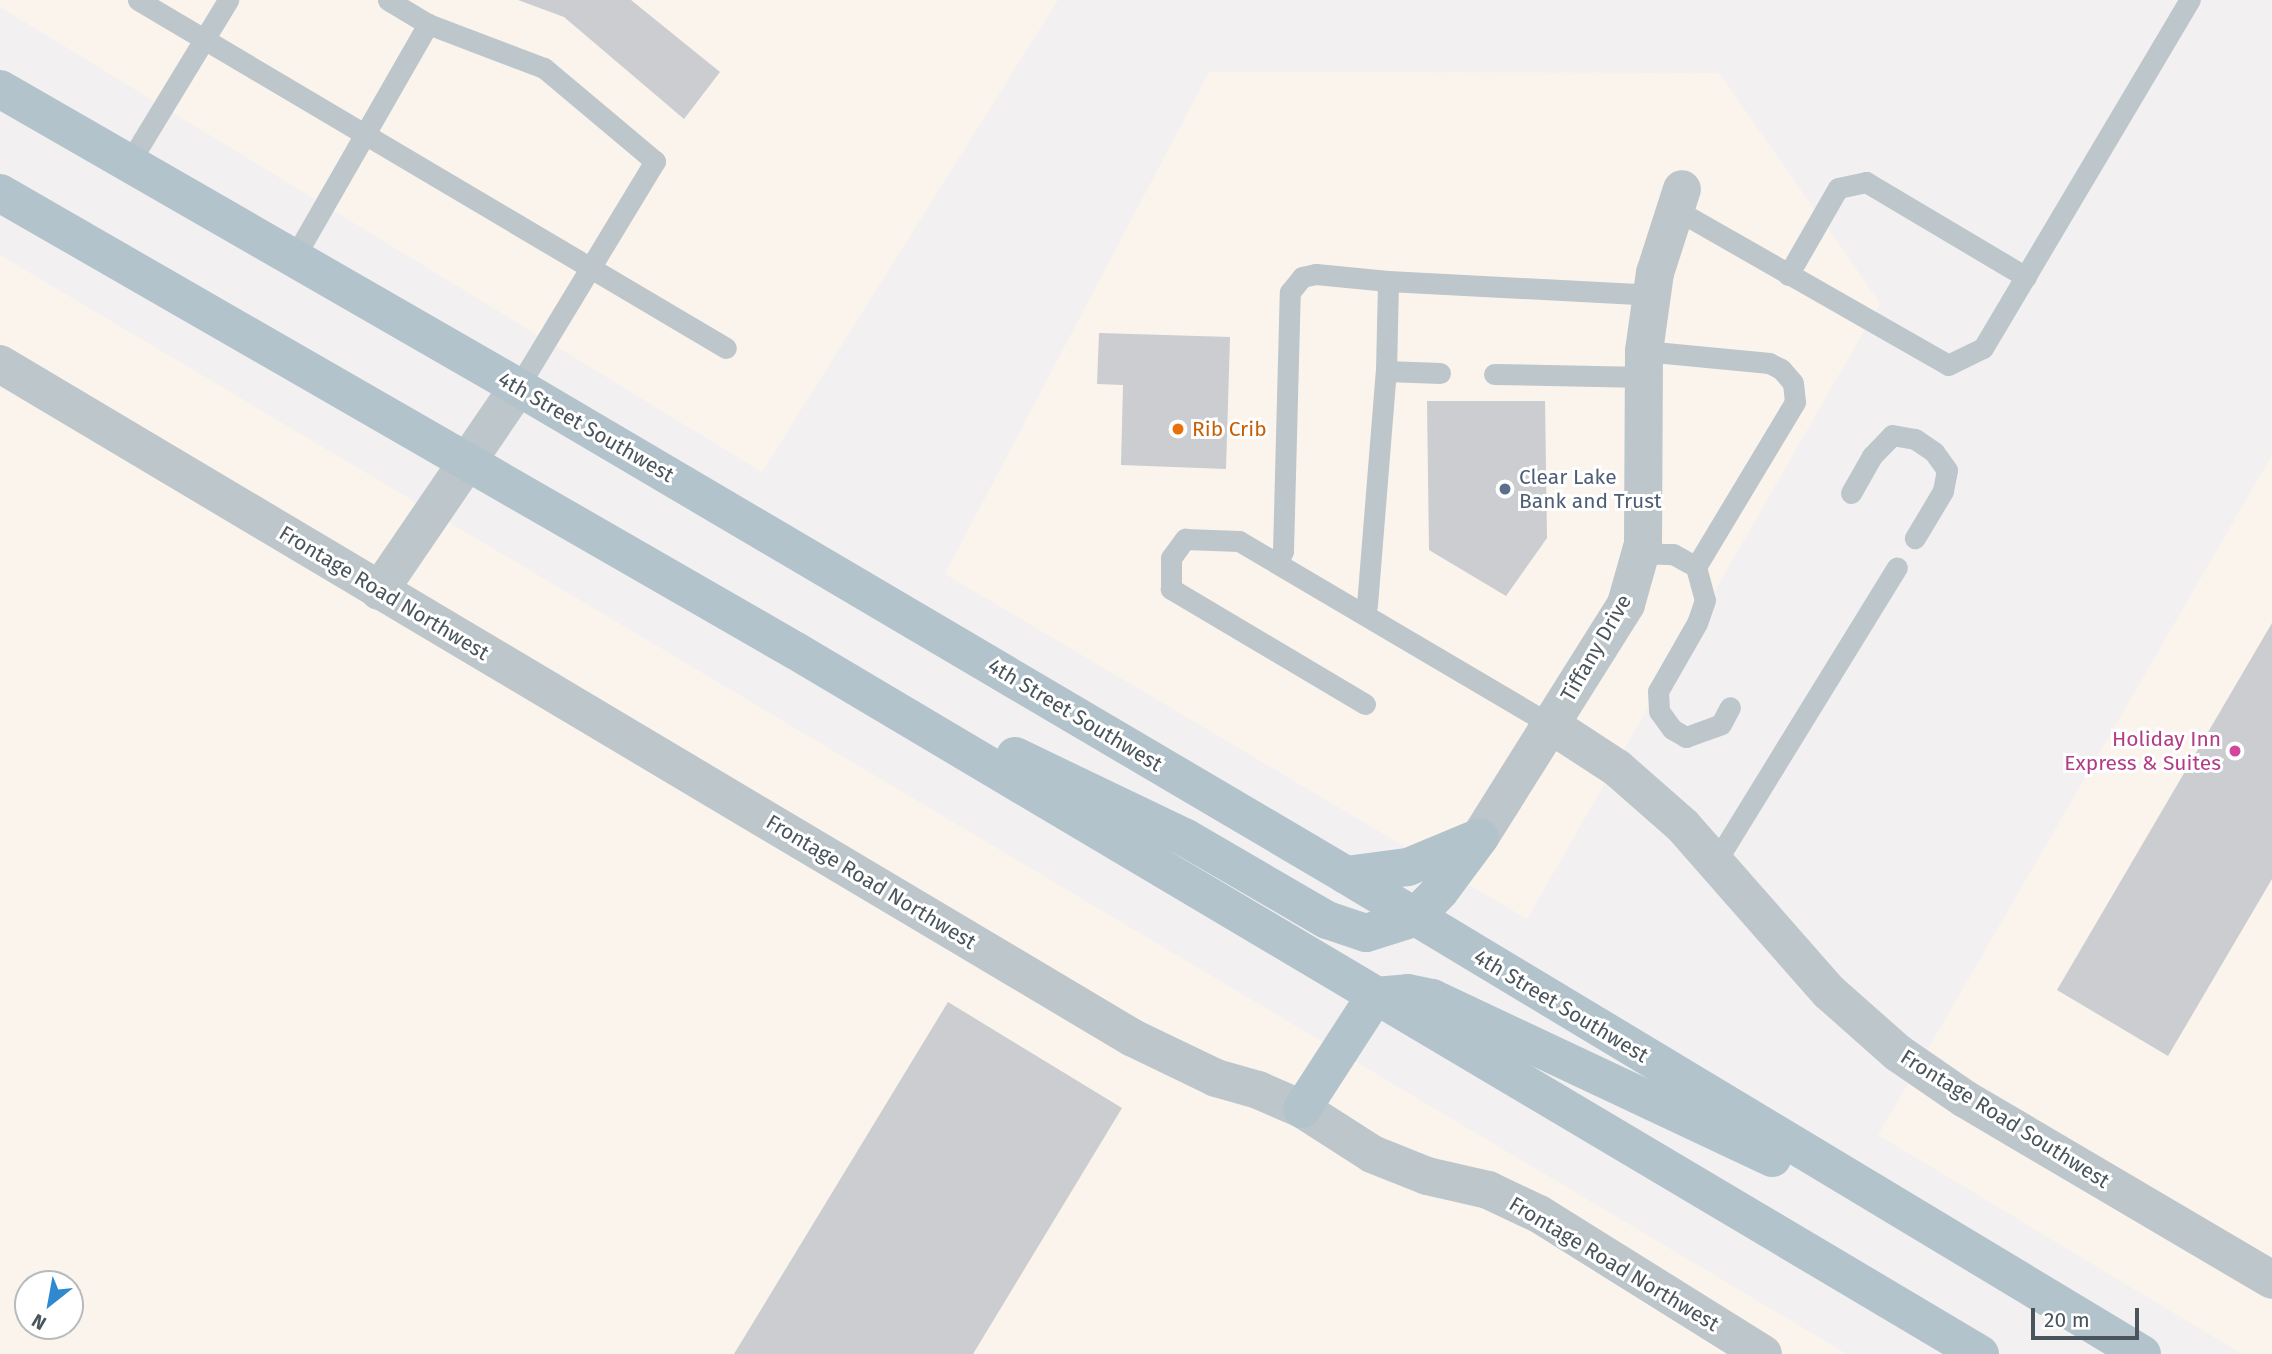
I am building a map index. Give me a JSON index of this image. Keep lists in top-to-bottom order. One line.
{"streets":{"main road":["4th Street Southwest"],"street":["Frontage Road Northwest","Tiffany Drive","Frontage Road Southwest"]},"crossings":[["Tiffany Drive","Frontage Road Southwest"]],"places":["Rib Crib","Clear Lake Bank and Trust","Holiday Inn Express & Suites"],"scale_bar":"20 m","north":"bottom left"}
